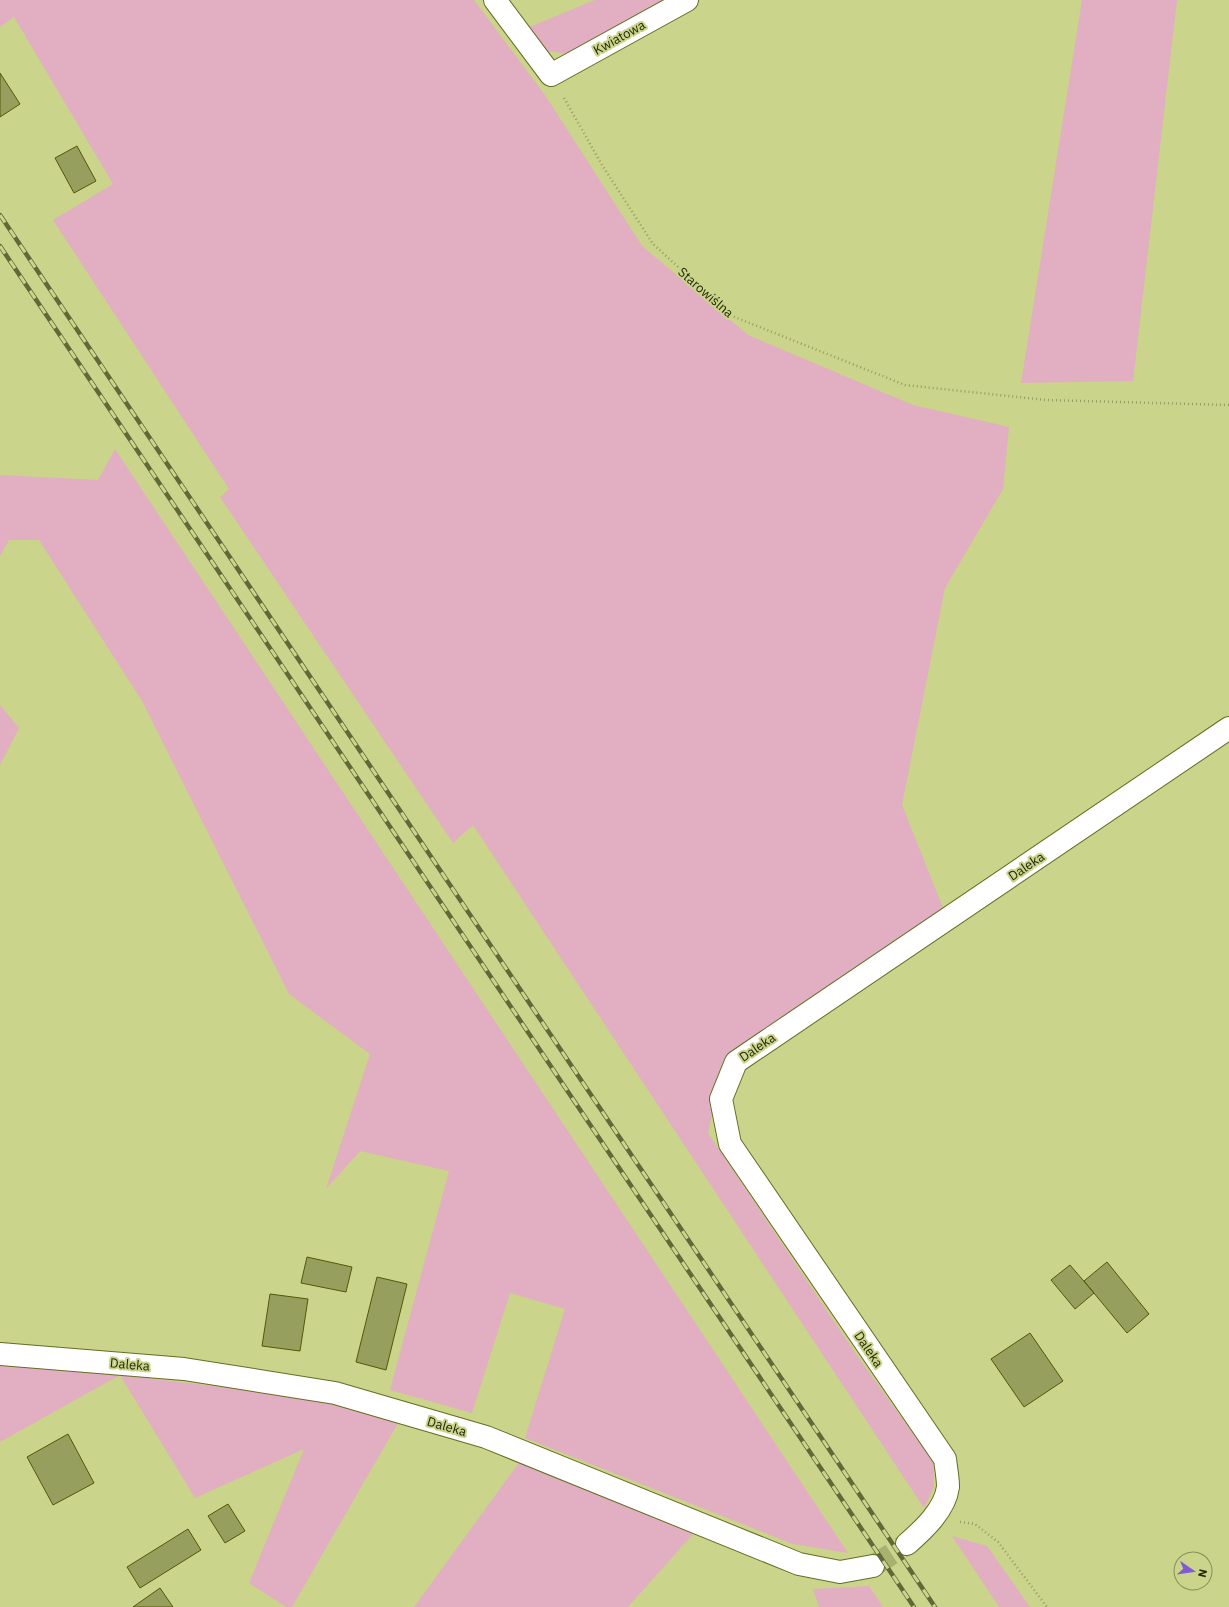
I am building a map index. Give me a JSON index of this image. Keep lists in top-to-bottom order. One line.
{"streets":{"street":["Kwiatowa","Daleka"],"path":["Starowiślna"]},"crossings":[["Kwiatowa","Starowiślna"]],"north":"right"}
